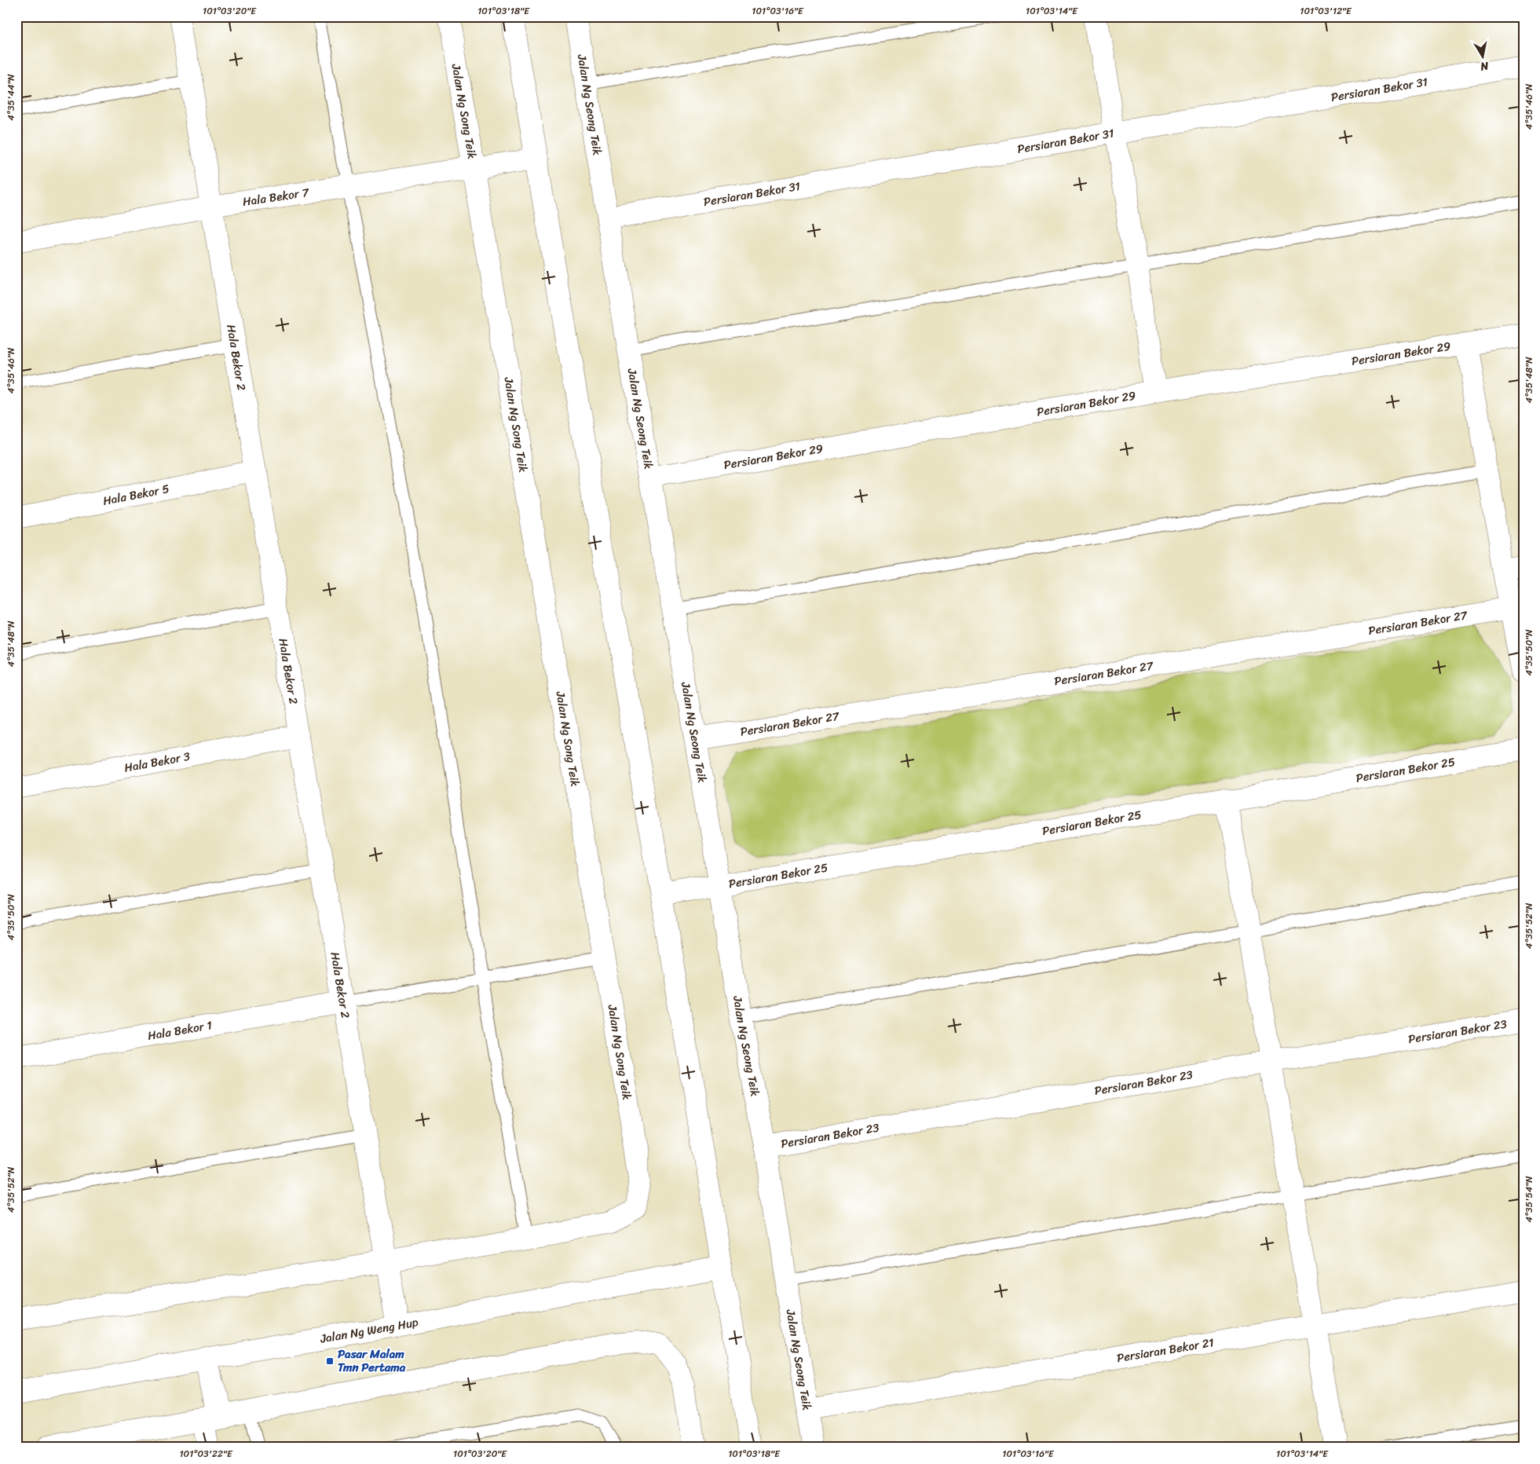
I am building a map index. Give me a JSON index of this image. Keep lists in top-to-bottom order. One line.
{"streets":{"street":["Persiaran Bekor 31","Jalan Ng Seong Teik","Jalan Ng Song Teik","Hala Bekor 7","Persiaran Bekor 29","Hala Bekor 2","Hala Bekor 5","Persiaran Bekor 27","Hala Bekor 3","Persiaran Bekor 25","Hala Bekor 1","Persiaran Bekor 23","Jalan Ng Weng Hup","Persiaran Bekor 21"]},"crossings":[["Persiaran Bekor 31","Jalan Ng Seong Teik"],["Jalan Ng Seong Teik","Persiaran Bekor 29"],["Jalan Ng Seong Teik","Persiaran Bekor 27"],["Jalan Ng Seong Teik","Persiaran Bekor 25"],["Jalan Ng Seong Teik","Persiaran Bekor 23"],["Jalan Ng Seong Teik","Persiaran Bekor 21"],["Jalan Ng Song Teik","Hala Bekor 7"],["Jalan Ng Song Teik","Hala Bekor 2"],["Hala Bekor 7","Hala Bekor 2"],["Hala Bekor 2","Hala Bekor 5"],["Hala Bekor 2","Hala Bekor 3"],["Hala Bekor 2","Hala Bekor 1"],["Hala Bekor 2","Jalan Ng Weng Hup"]],"places":{"transit":["Pasar Malam Tmn Pertama"]},"north":"bottom","coordinates":["101°03'20\"E","101°03'18\"E","101°03'16\"E","101°03'14\"E","101°03'12\"E","4°35'44\"N","4°35'46\"N","4°35'48\"N","4°35'50\"N","4°35'52\"N","4°35'54\"N","101°03'22\"E"]}
